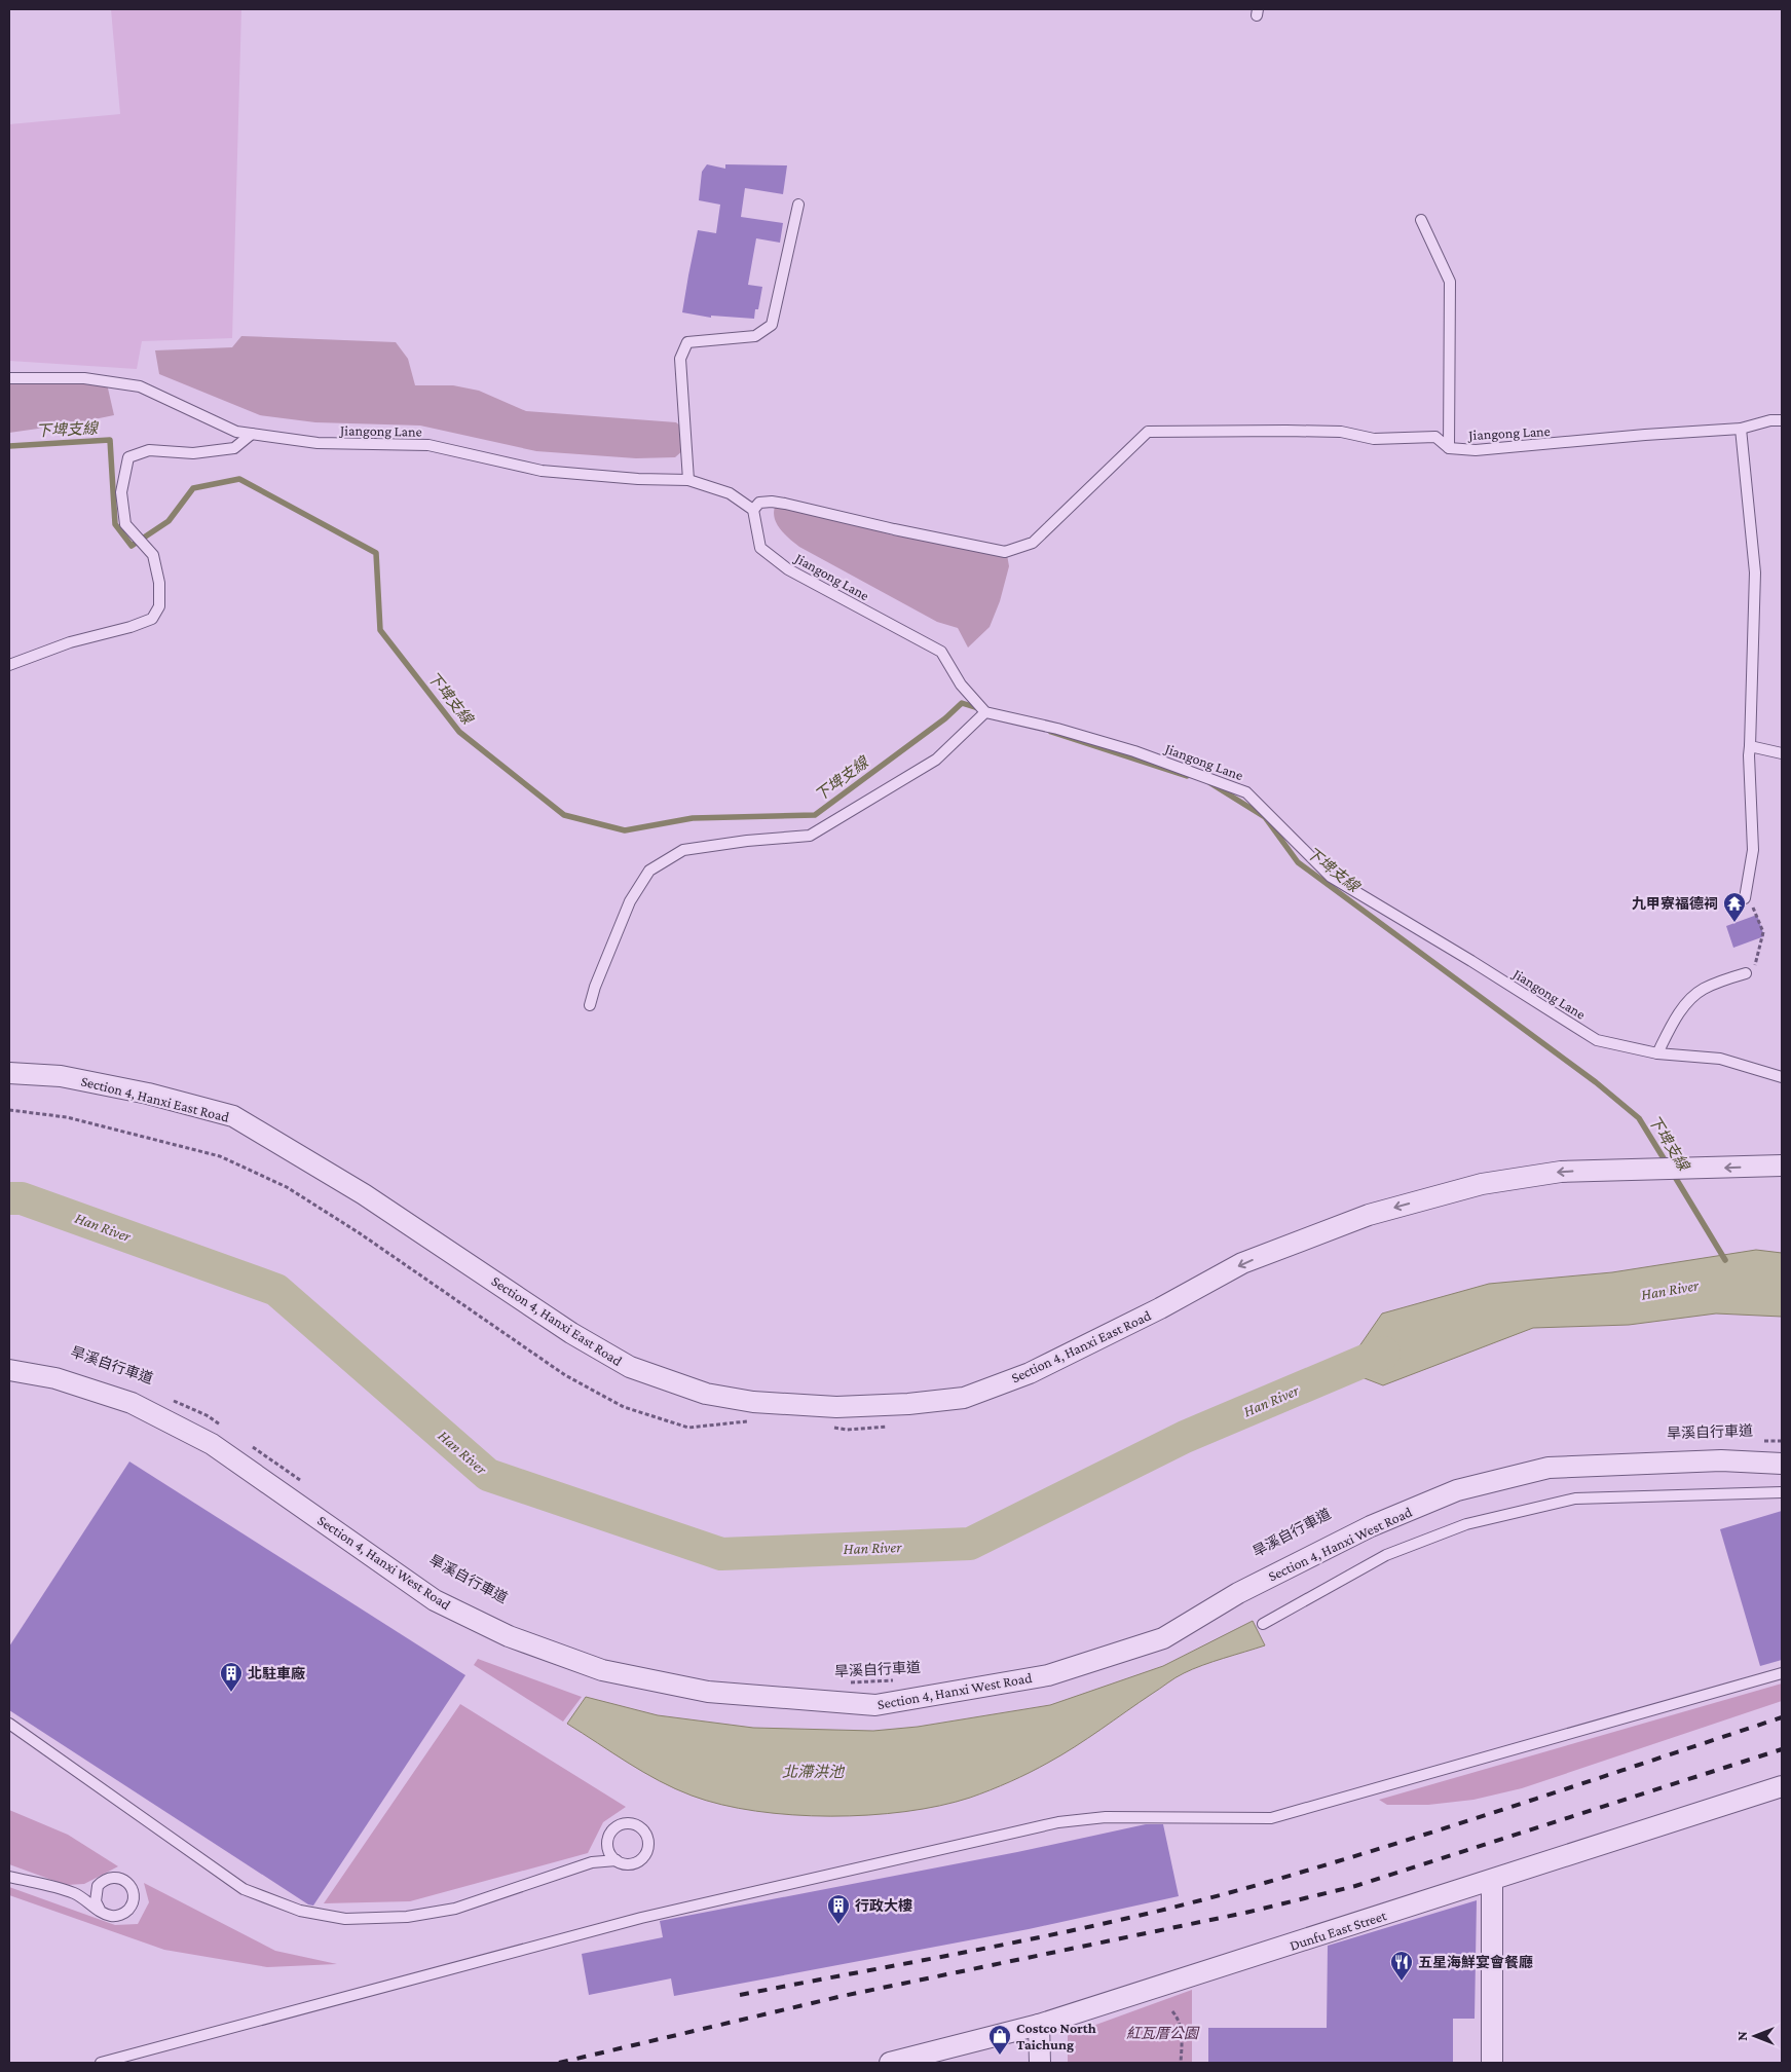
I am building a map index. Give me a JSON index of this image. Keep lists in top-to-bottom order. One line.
{"streets":{"street":["Section 4, Hanxi East Road","Section 4, Hanxi West Road","Dunfu East Street"],"lane":["Jiangong Lane"],"path":["旱溪自行車道"]},"one_way":["Section 4, Hanxi East Road"],"water":["下埤支線","Han River","北滯洪池"],"parks":["紅瓦厝公園"],"places":{"temple":["九甲寮福德祠"],"building":["北駐車廠","行政大樓"],"restaurant":["五星海鮮宴會餐廳"],"shop":["Costco North Taichung"]},"north":"left"}
